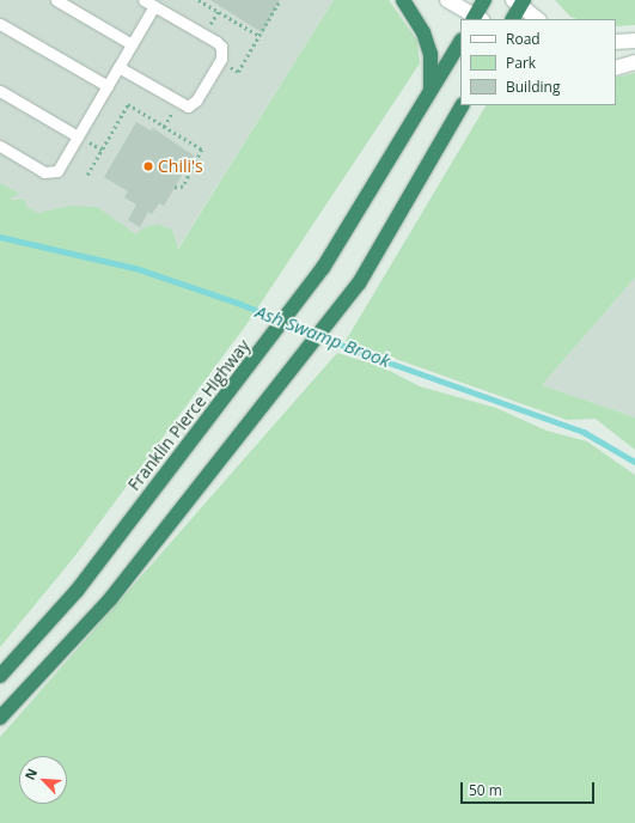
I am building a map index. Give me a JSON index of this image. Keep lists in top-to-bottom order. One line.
{"streets":{"highway":["Franklin Pierce Highway"]},"water":["Ash Swamp Brook"],"places":["Chili's"],"legend":["Road","Park","Building"],"scale_bar":"50 m","north":"top left"}
